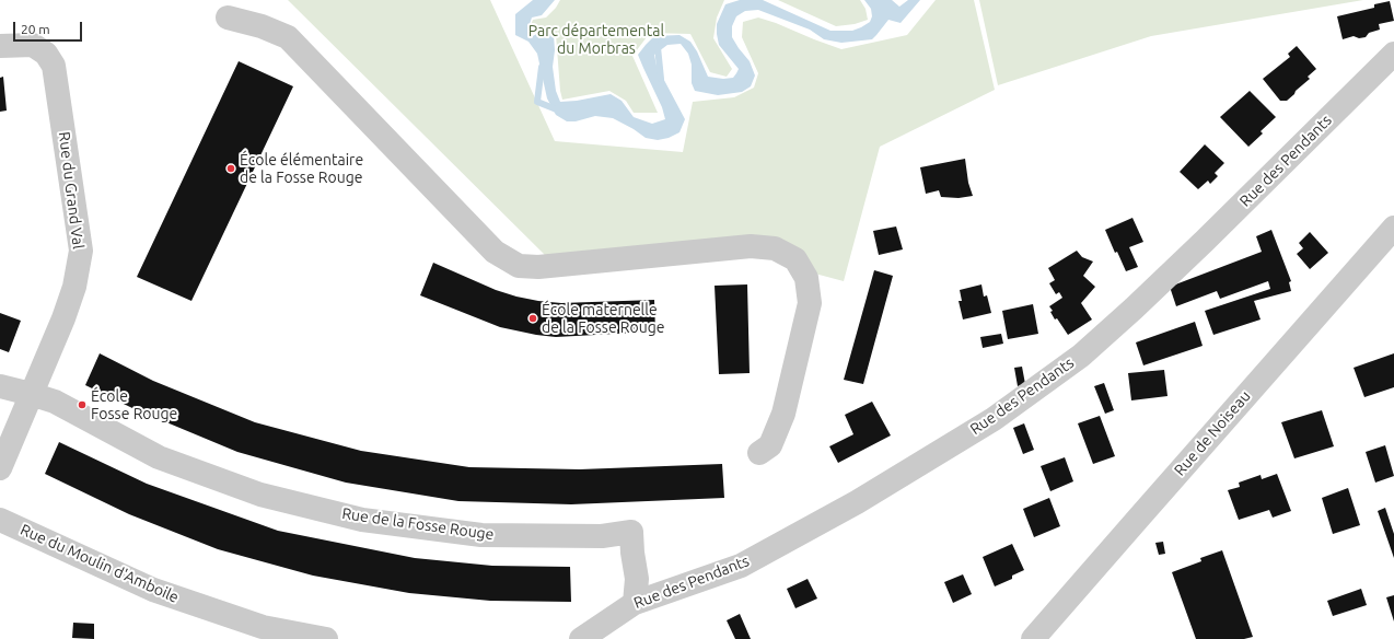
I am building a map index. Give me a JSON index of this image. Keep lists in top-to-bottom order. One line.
{"streets":{"street":["Rue des Pendants","Rue du Grand Val","Rue de Noiseau","Rue de la Fosse Rouge","Rue du Moulin d'Amboile"]},"crossings":[["Rue des Pendants","Rue de la Fosse Rouge"],["Rue du Grand Val","Rue de la Fosse Rouge"]],"parks":["Parc départemental du Morbras"],"places":["École élémentaire de la Fosse Rouge","École maternelle de la Fosse Rouge","École Fosse Rouge"],"scale_bar":"20 m"}
